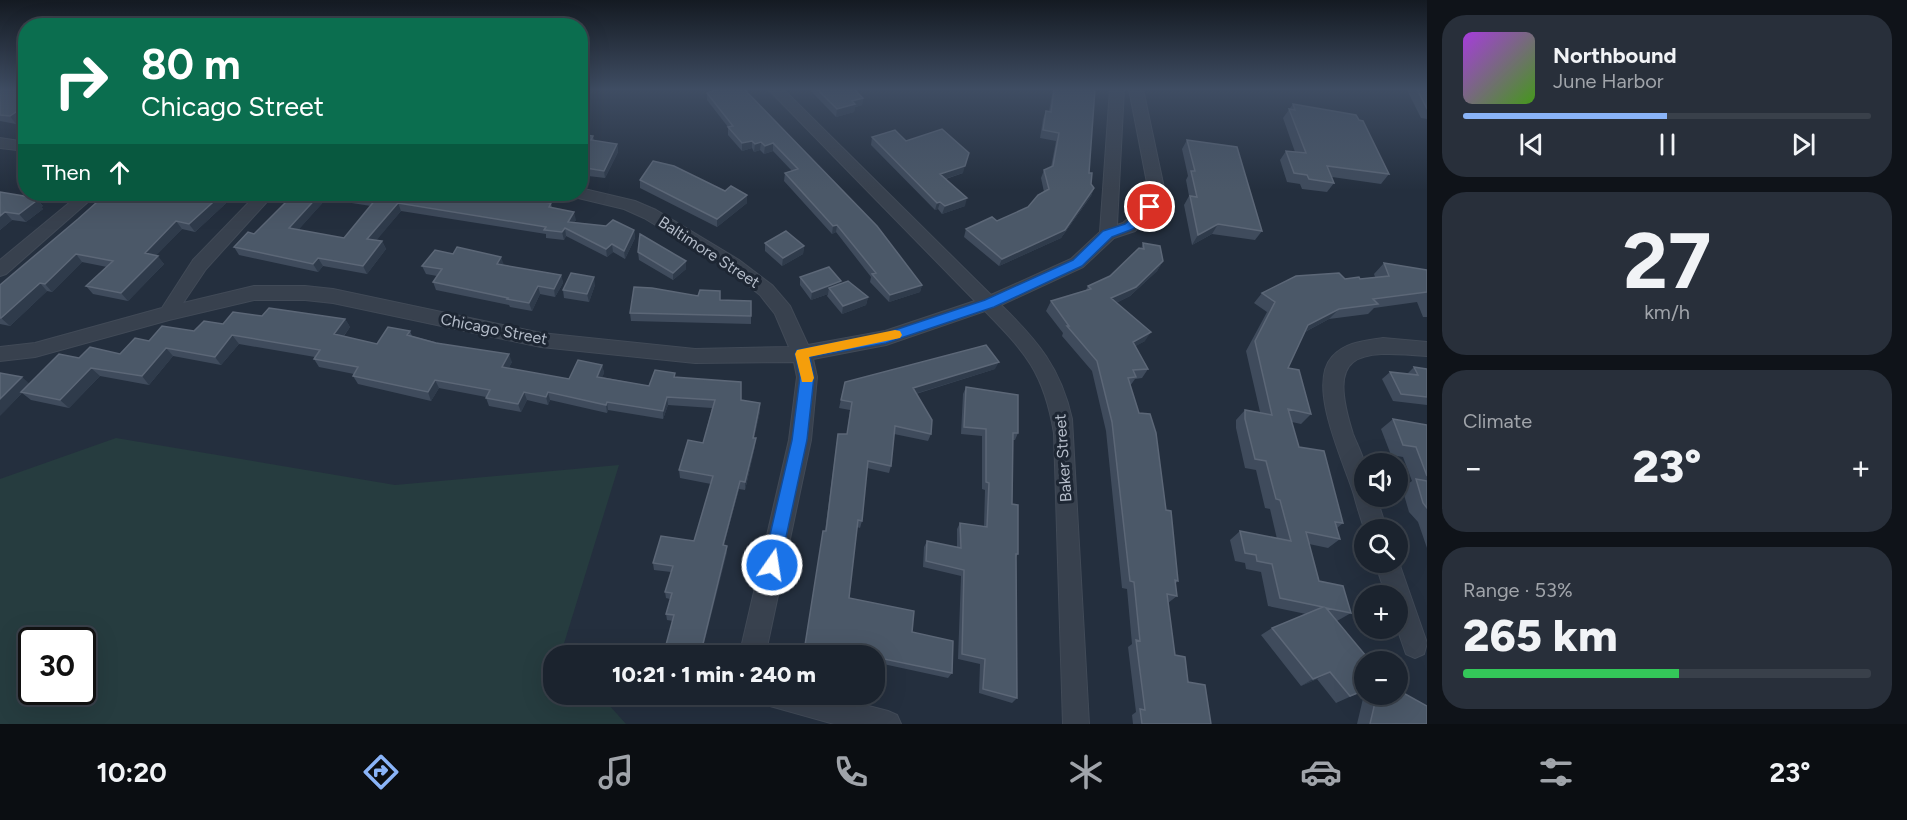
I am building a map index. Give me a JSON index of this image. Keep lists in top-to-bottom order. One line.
{"streets":{"street":["Baltimore Street","Chicago Street","Baker Street"]},"crossings":[["Baltimore Street","Chicago Street"],["Chicago Street","Baker Street"]],"page":{"turn":["80 m","Chicago Street"],"song":["Northbound","June Harbor"],"then":"Then","tile":[["27","km/h"],"Climate",["Range · 53%","265 km"]],"heat":["−","23°","+"],"map_buttons":["+","−"],"limit":"30","trip":"10:21 · 1 min · 240 m","tabs":["10:20","23°"]}}
